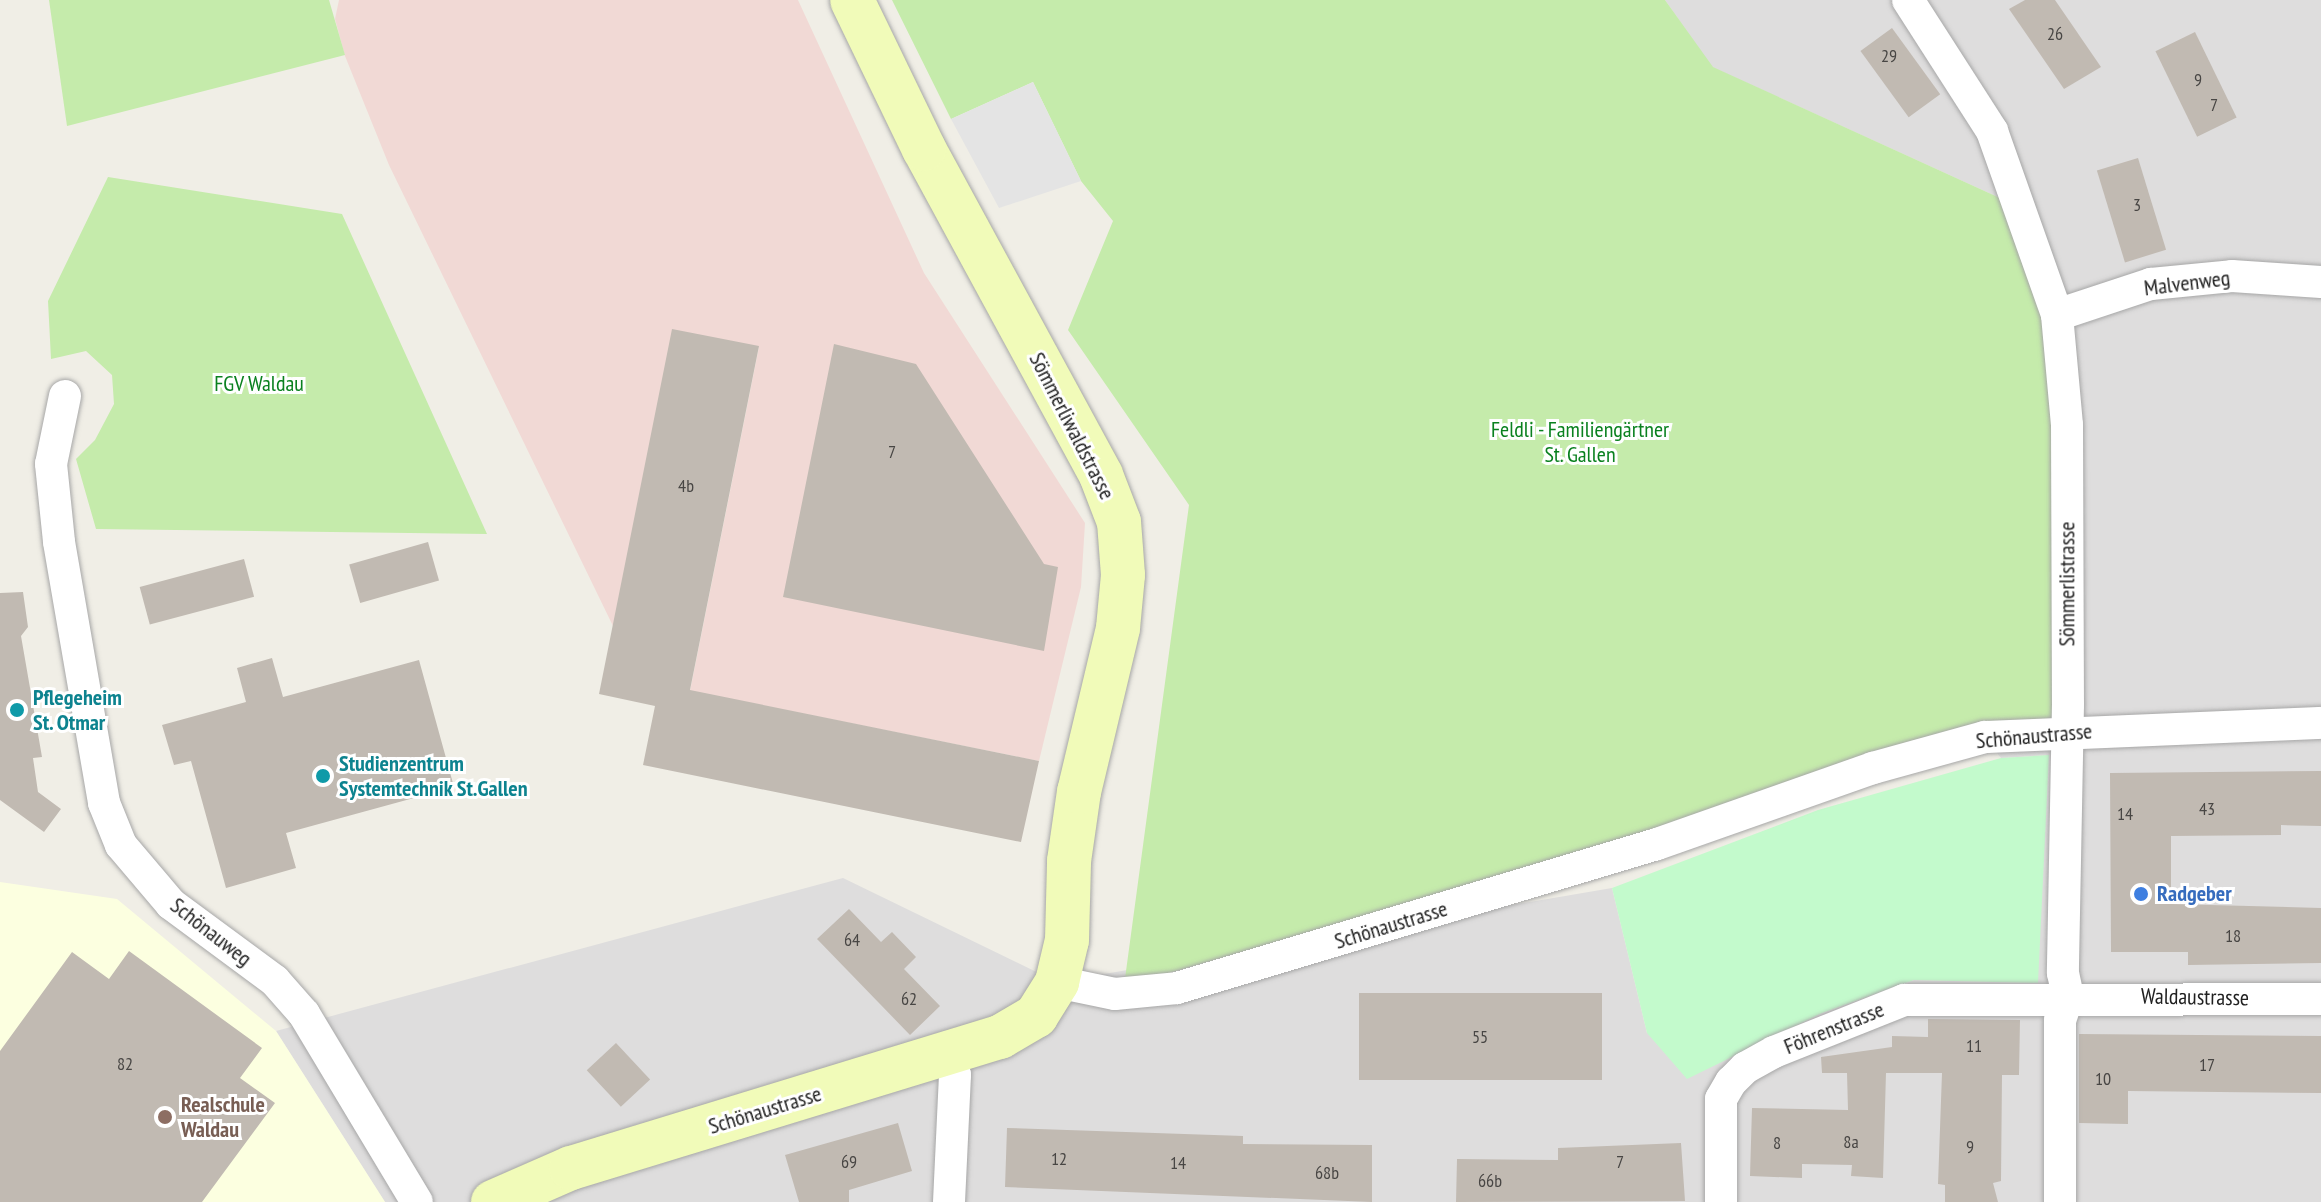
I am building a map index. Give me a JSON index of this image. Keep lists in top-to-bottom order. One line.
{"streets":{"street":["Malvenweg","Sömmerliwaldstrasse","Sömmerlistrasse","Schönaustrasse","Schönauweg","Waldaustrasse","Föhrenstrasse"]},"crossings":[["Malvenweg","Sömmerlistrasse"],["Sömmerliwaldstrasse","Schönaustrasse"],["Sömmerlistrasse","Schönaustrasse"],["Sömmerlistrasse","Waldaustrasse"],["Sömmerlistrasse","Föhrenstrasse"],["Waldaustrasse","Föhrenstrasse"]],"parks":["FGV Waldau","Feldli - Familiengärtner St. Gallen"],"places":["Pflegeheim St. Otmar","Studienzentrum Systemtechnik St.Gallen","Radgeber","Realschule Waldau"],"house_numbers":["26","29","9","7","3","7","4b","43","14","18","64","62","55","11","82","17","10","8a","8","9","12","69","7","14","68b","66b"]}
